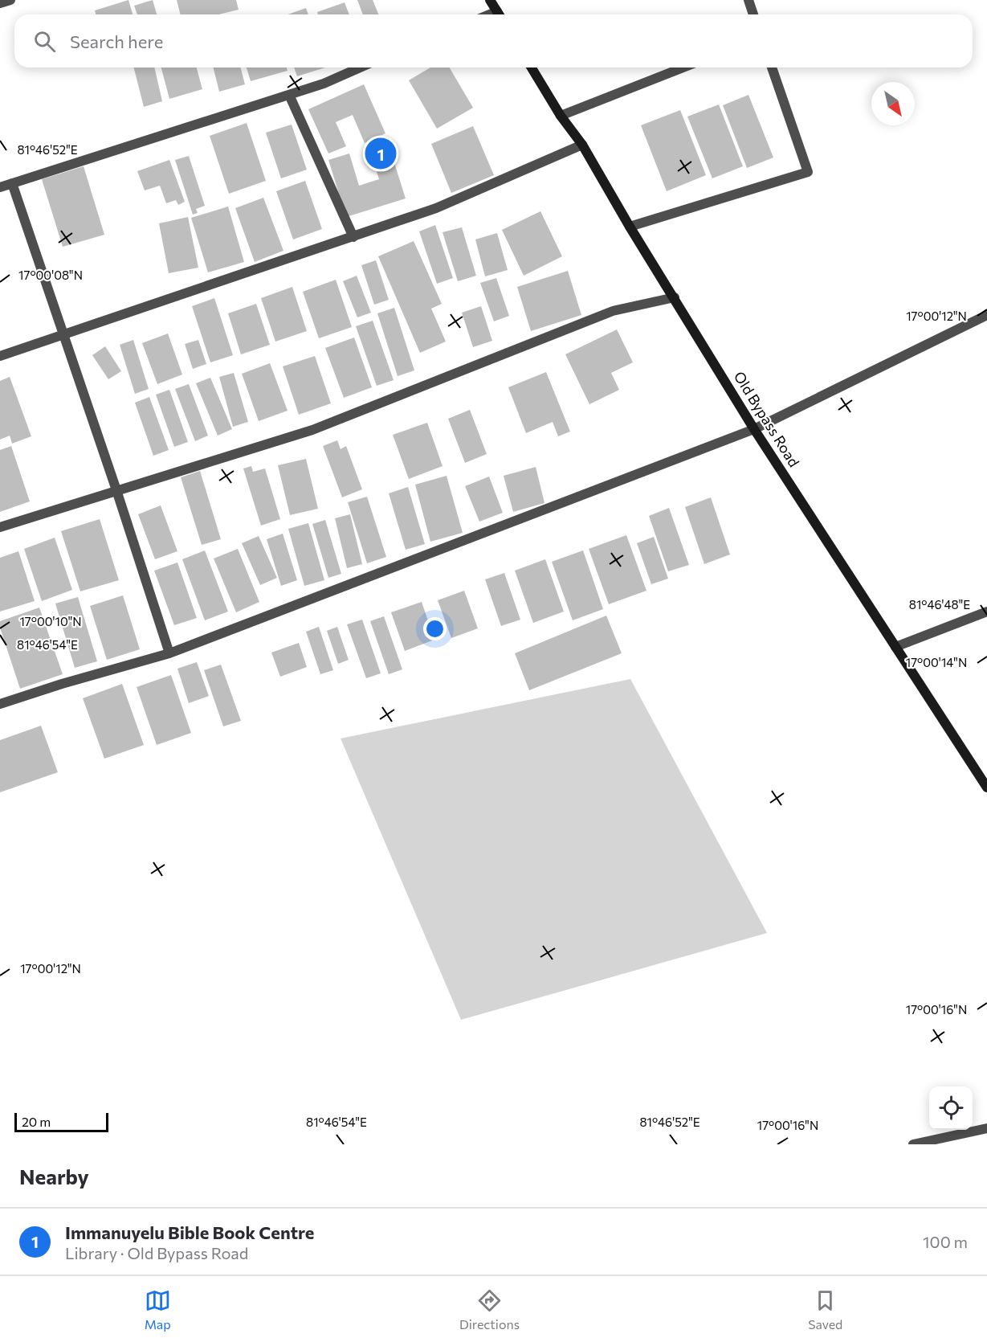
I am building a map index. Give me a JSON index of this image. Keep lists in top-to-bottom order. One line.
{"streets":{"main road":["Old Bypass Road"]},"scale_bar":"20 m","north":"bottom right","page":{"search":"Search here","pins":"1","scale":"20 m","heading":"Nearby","list":[{"mark":"1","name":"Immanuyelu Bible Book Centre","note":"Library · Old Bypass Road","value":"100 m"}],"nav":["Map","Directions","Saved"]},"coordinates":["81°46'52\"E","17°00'08\"N","17°00'12\"N","81°46'48\"E","17°00'10\"N","81°46'54\"E","17°00'14\"N","17°00'16\"N"]}
